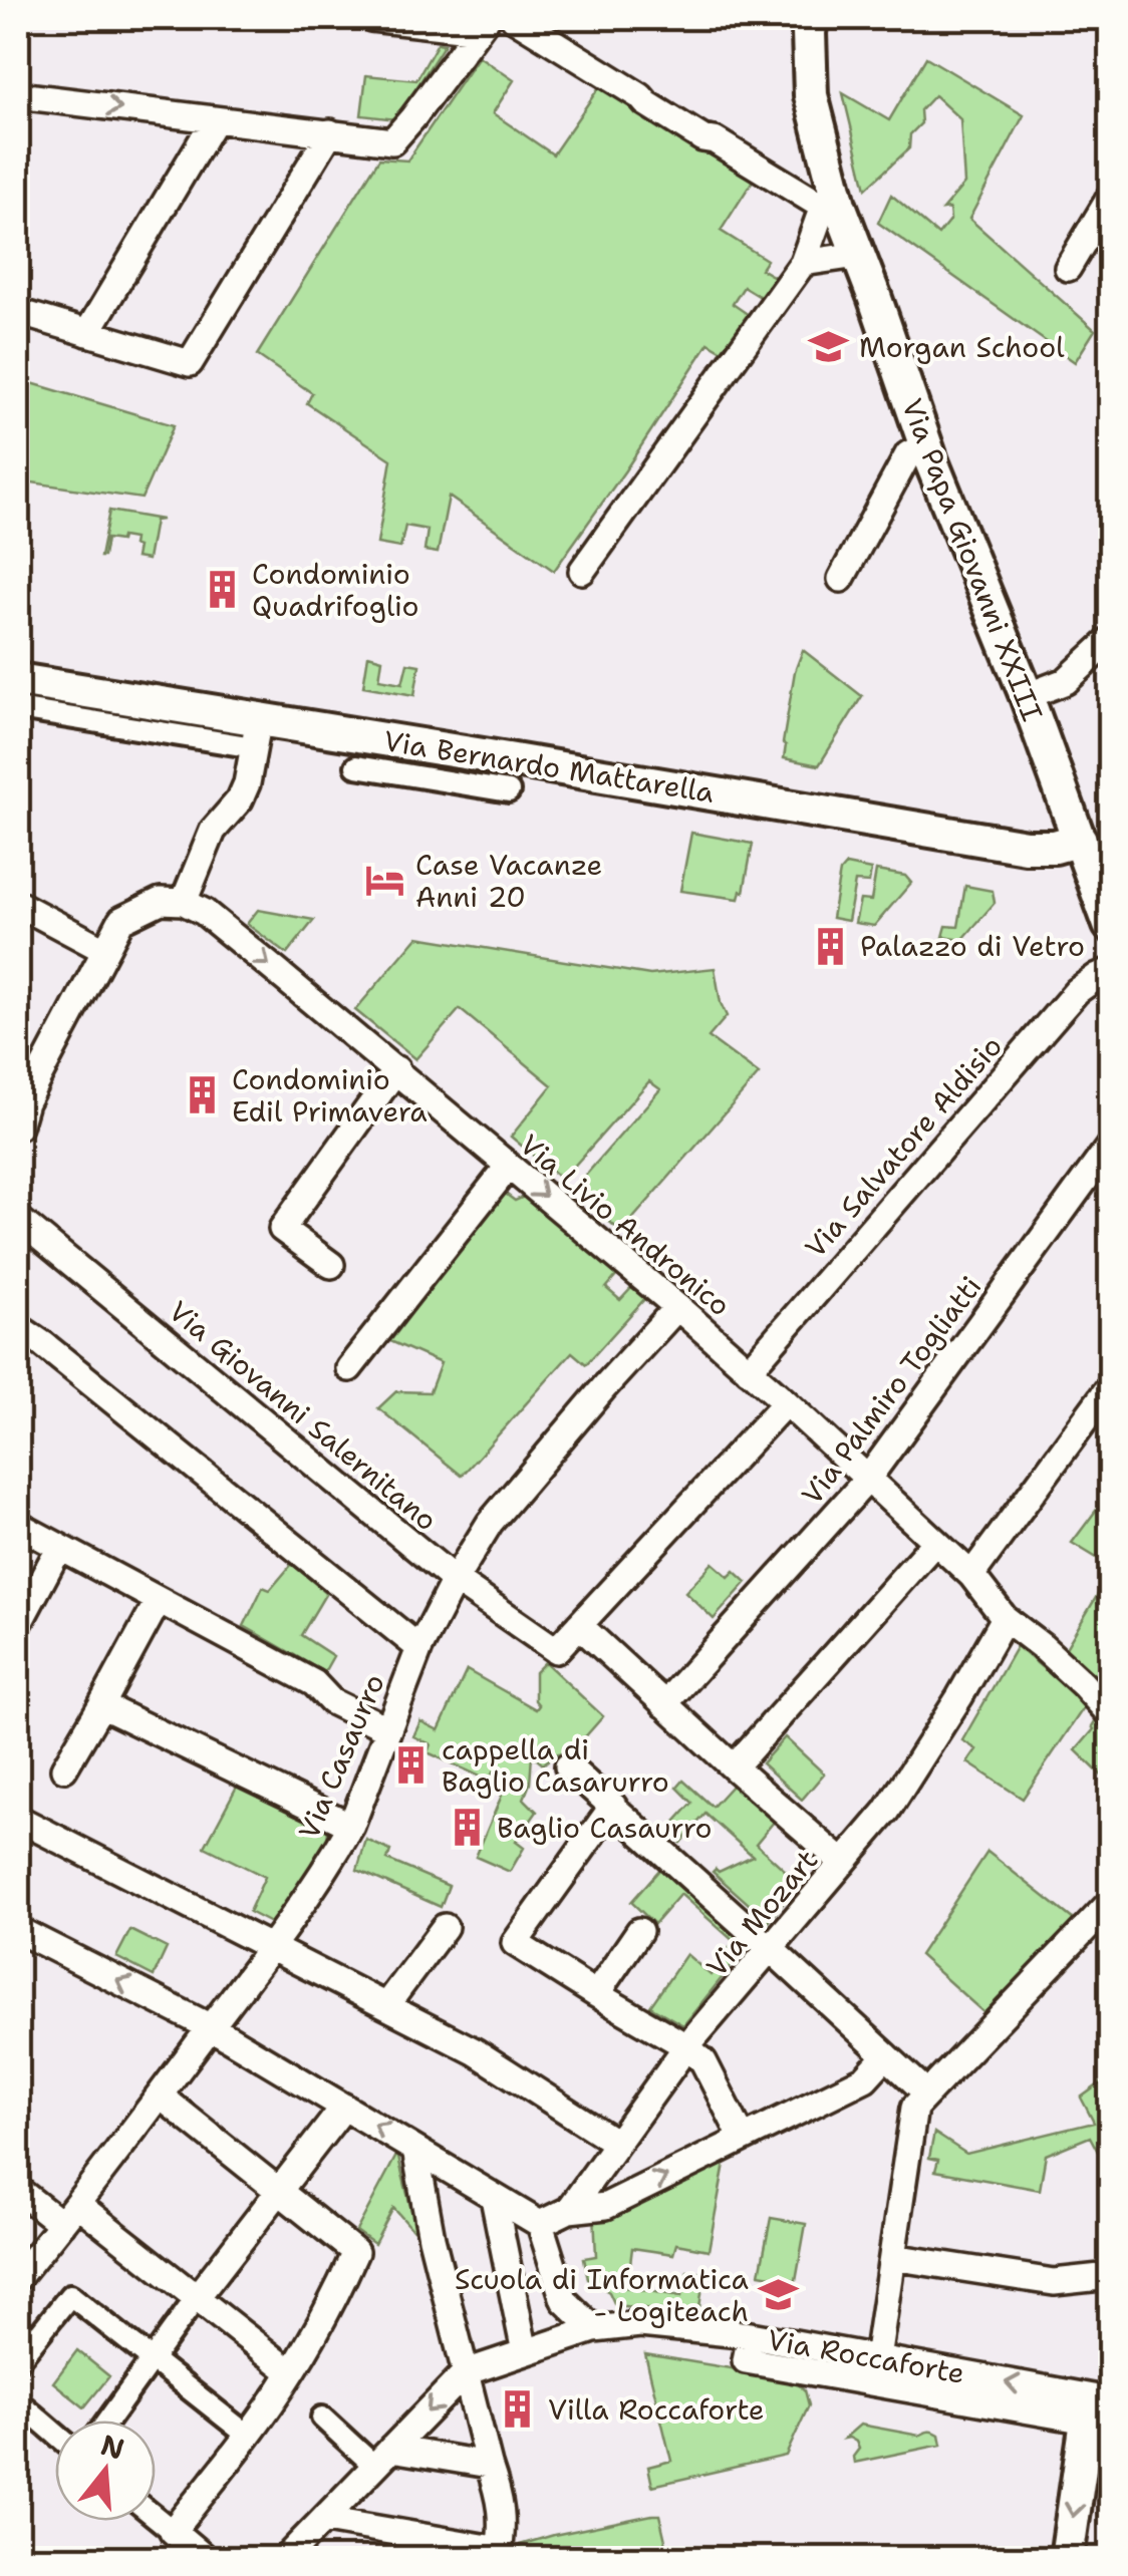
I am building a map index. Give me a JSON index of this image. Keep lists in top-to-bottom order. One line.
{"streets":{"street":["Via Papa Giovanni XXIII","Via Bernardo Mattarella","Via Salvatore Aldisio","Via Livio Andronico","Via Palmiro Togliatti","Via Giovanni Salernitano","Via Casaurro","Via Mozart","Via Roccaforte"]},"crossings":[["Via Papa Giovanni XXIII","Via Bernardo Mattarella"],["Via Salvatore Aldisio","Via Livio Andronico"],["Via Livio Andronico","Via Palmiro Togliatti"],["Via Livio Andronico","Via Casaurro"],["Via Livio Andronico","Via Mozart"],["Via Giovanni Salernitano","Via Casaurro"]],"one_way":["Via Livio Andronico"],"places":{"school or university":["Morgan School","Scuola di Informatica - Logiteach"],"building":["Condominio Quadrifoglio","Palazzo di Vetro","Condominio Edil Primavera","cappella di Baglio Casarurro","Baglio Casaurro","Villa Roccaforte"],"hotel":["Case Vacanze Anni 20"]},"north":"top"}
